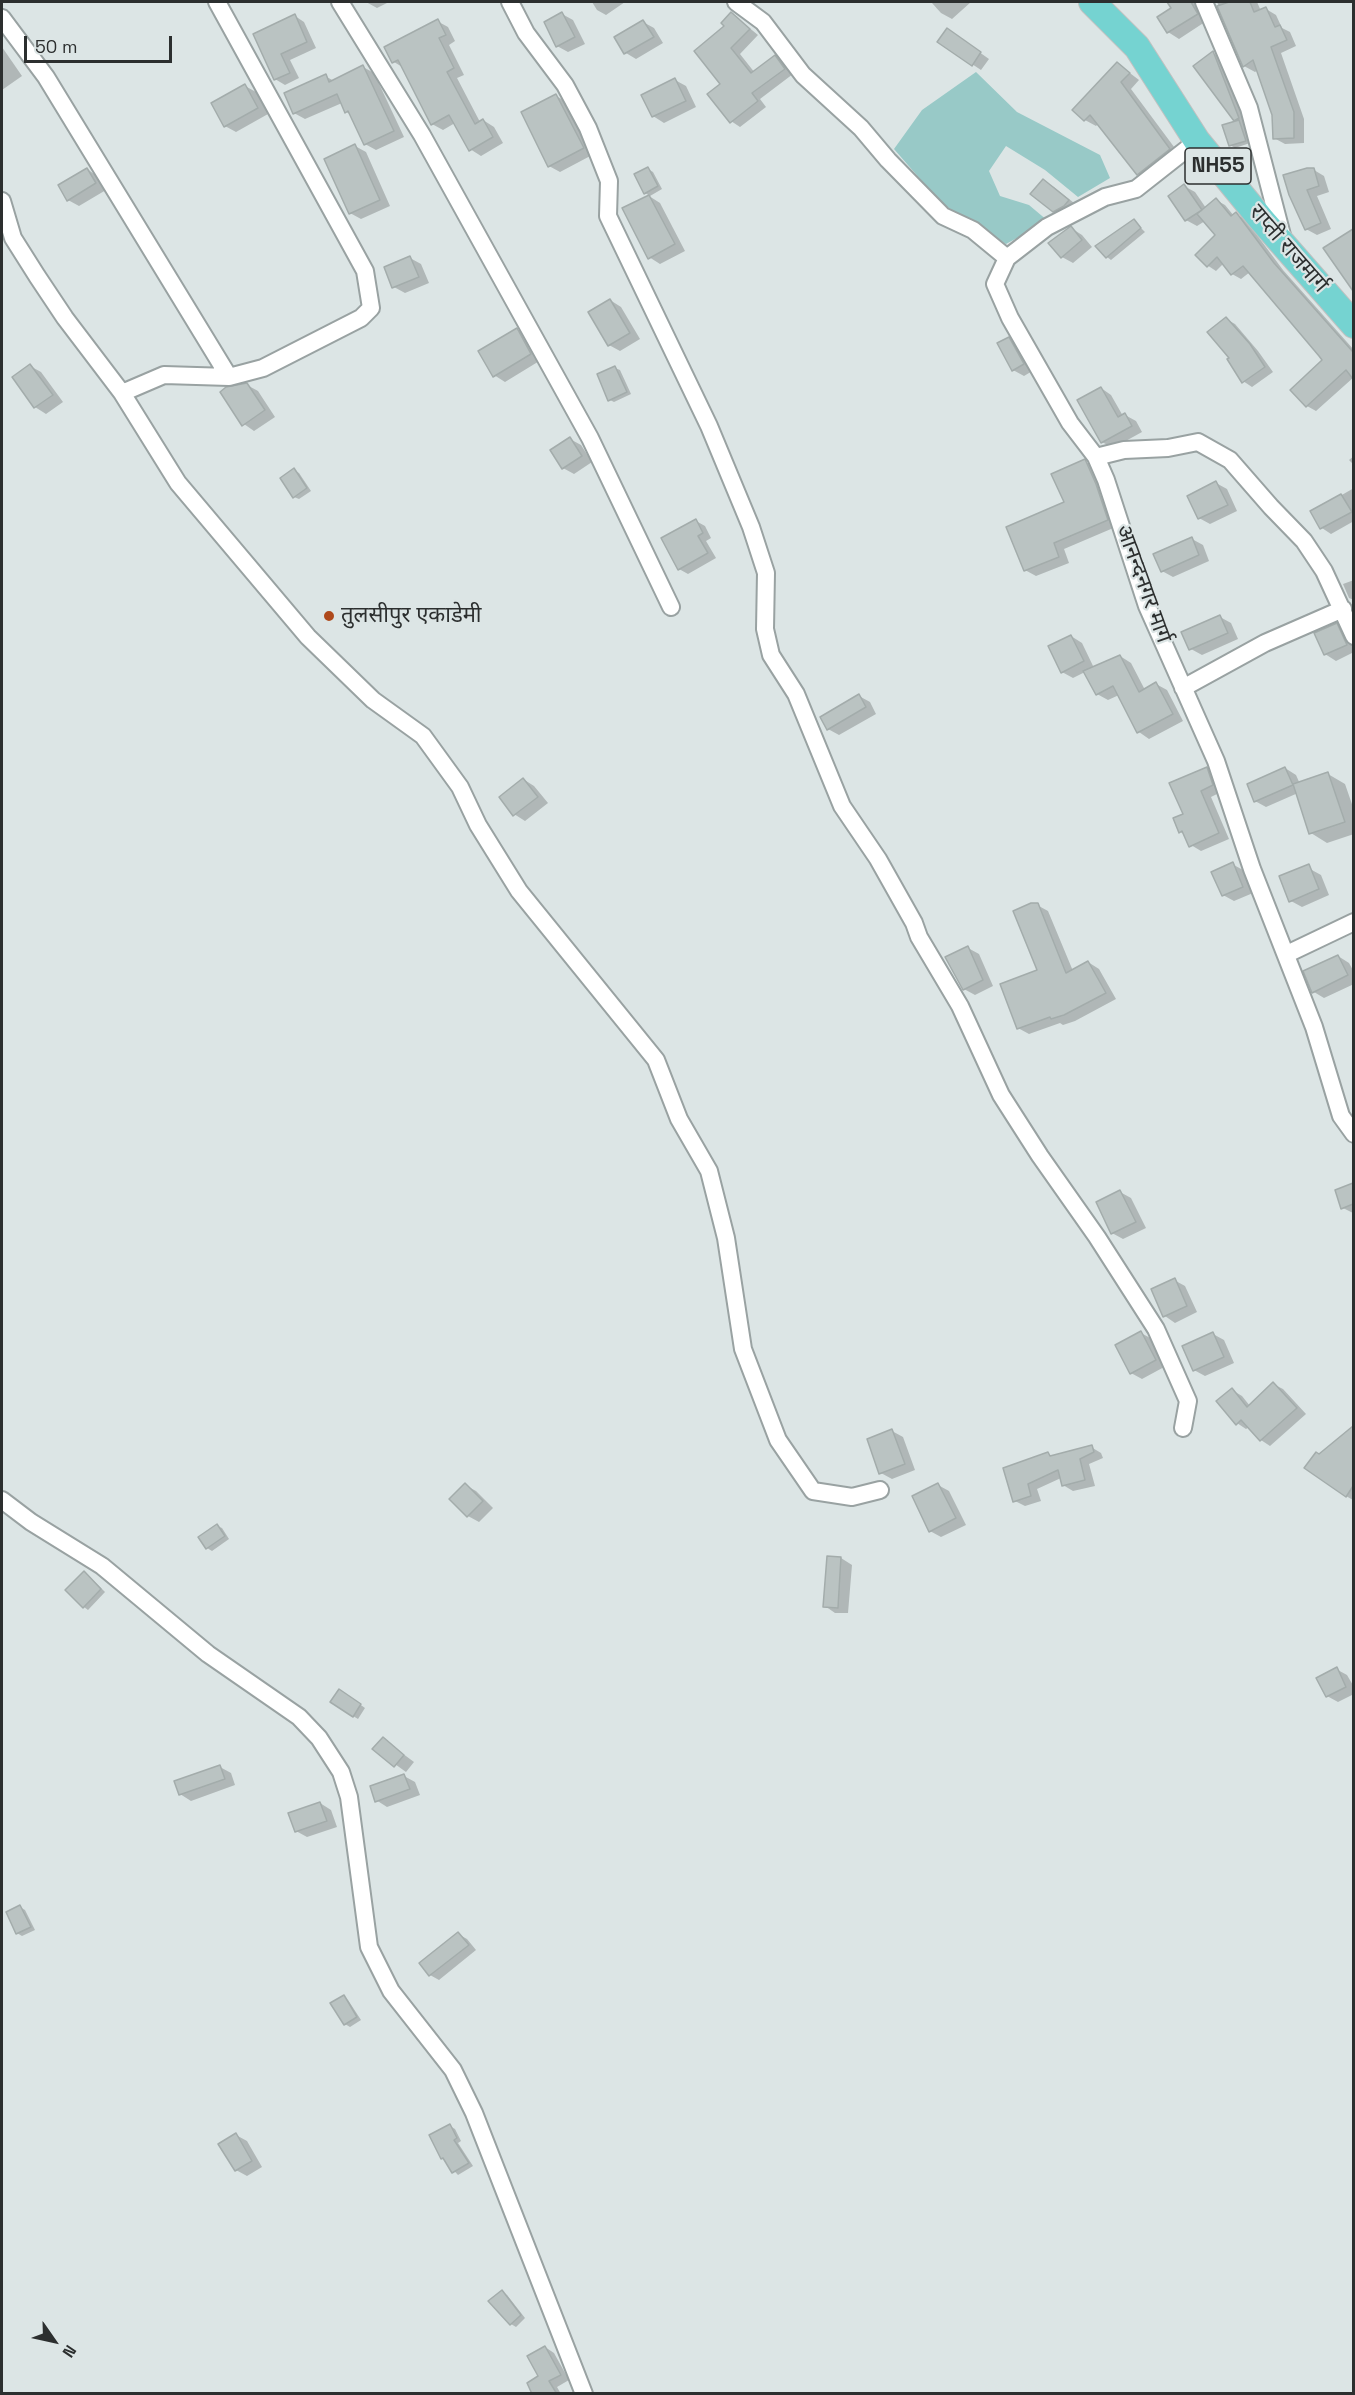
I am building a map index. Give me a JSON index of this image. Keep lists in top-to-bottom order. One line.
{"streets":{"main road":["NH55","राप्ती राजमार्ग"],"street":["आनन्दनगर मार्ग"]},"crossings":[["राप्ती राजमार्ग","आनन्दनगर मार्ग"]],"places":["तुलसीपुर एकाडेमी"],"scale_bar":"50 m","north":"bottom right"}
